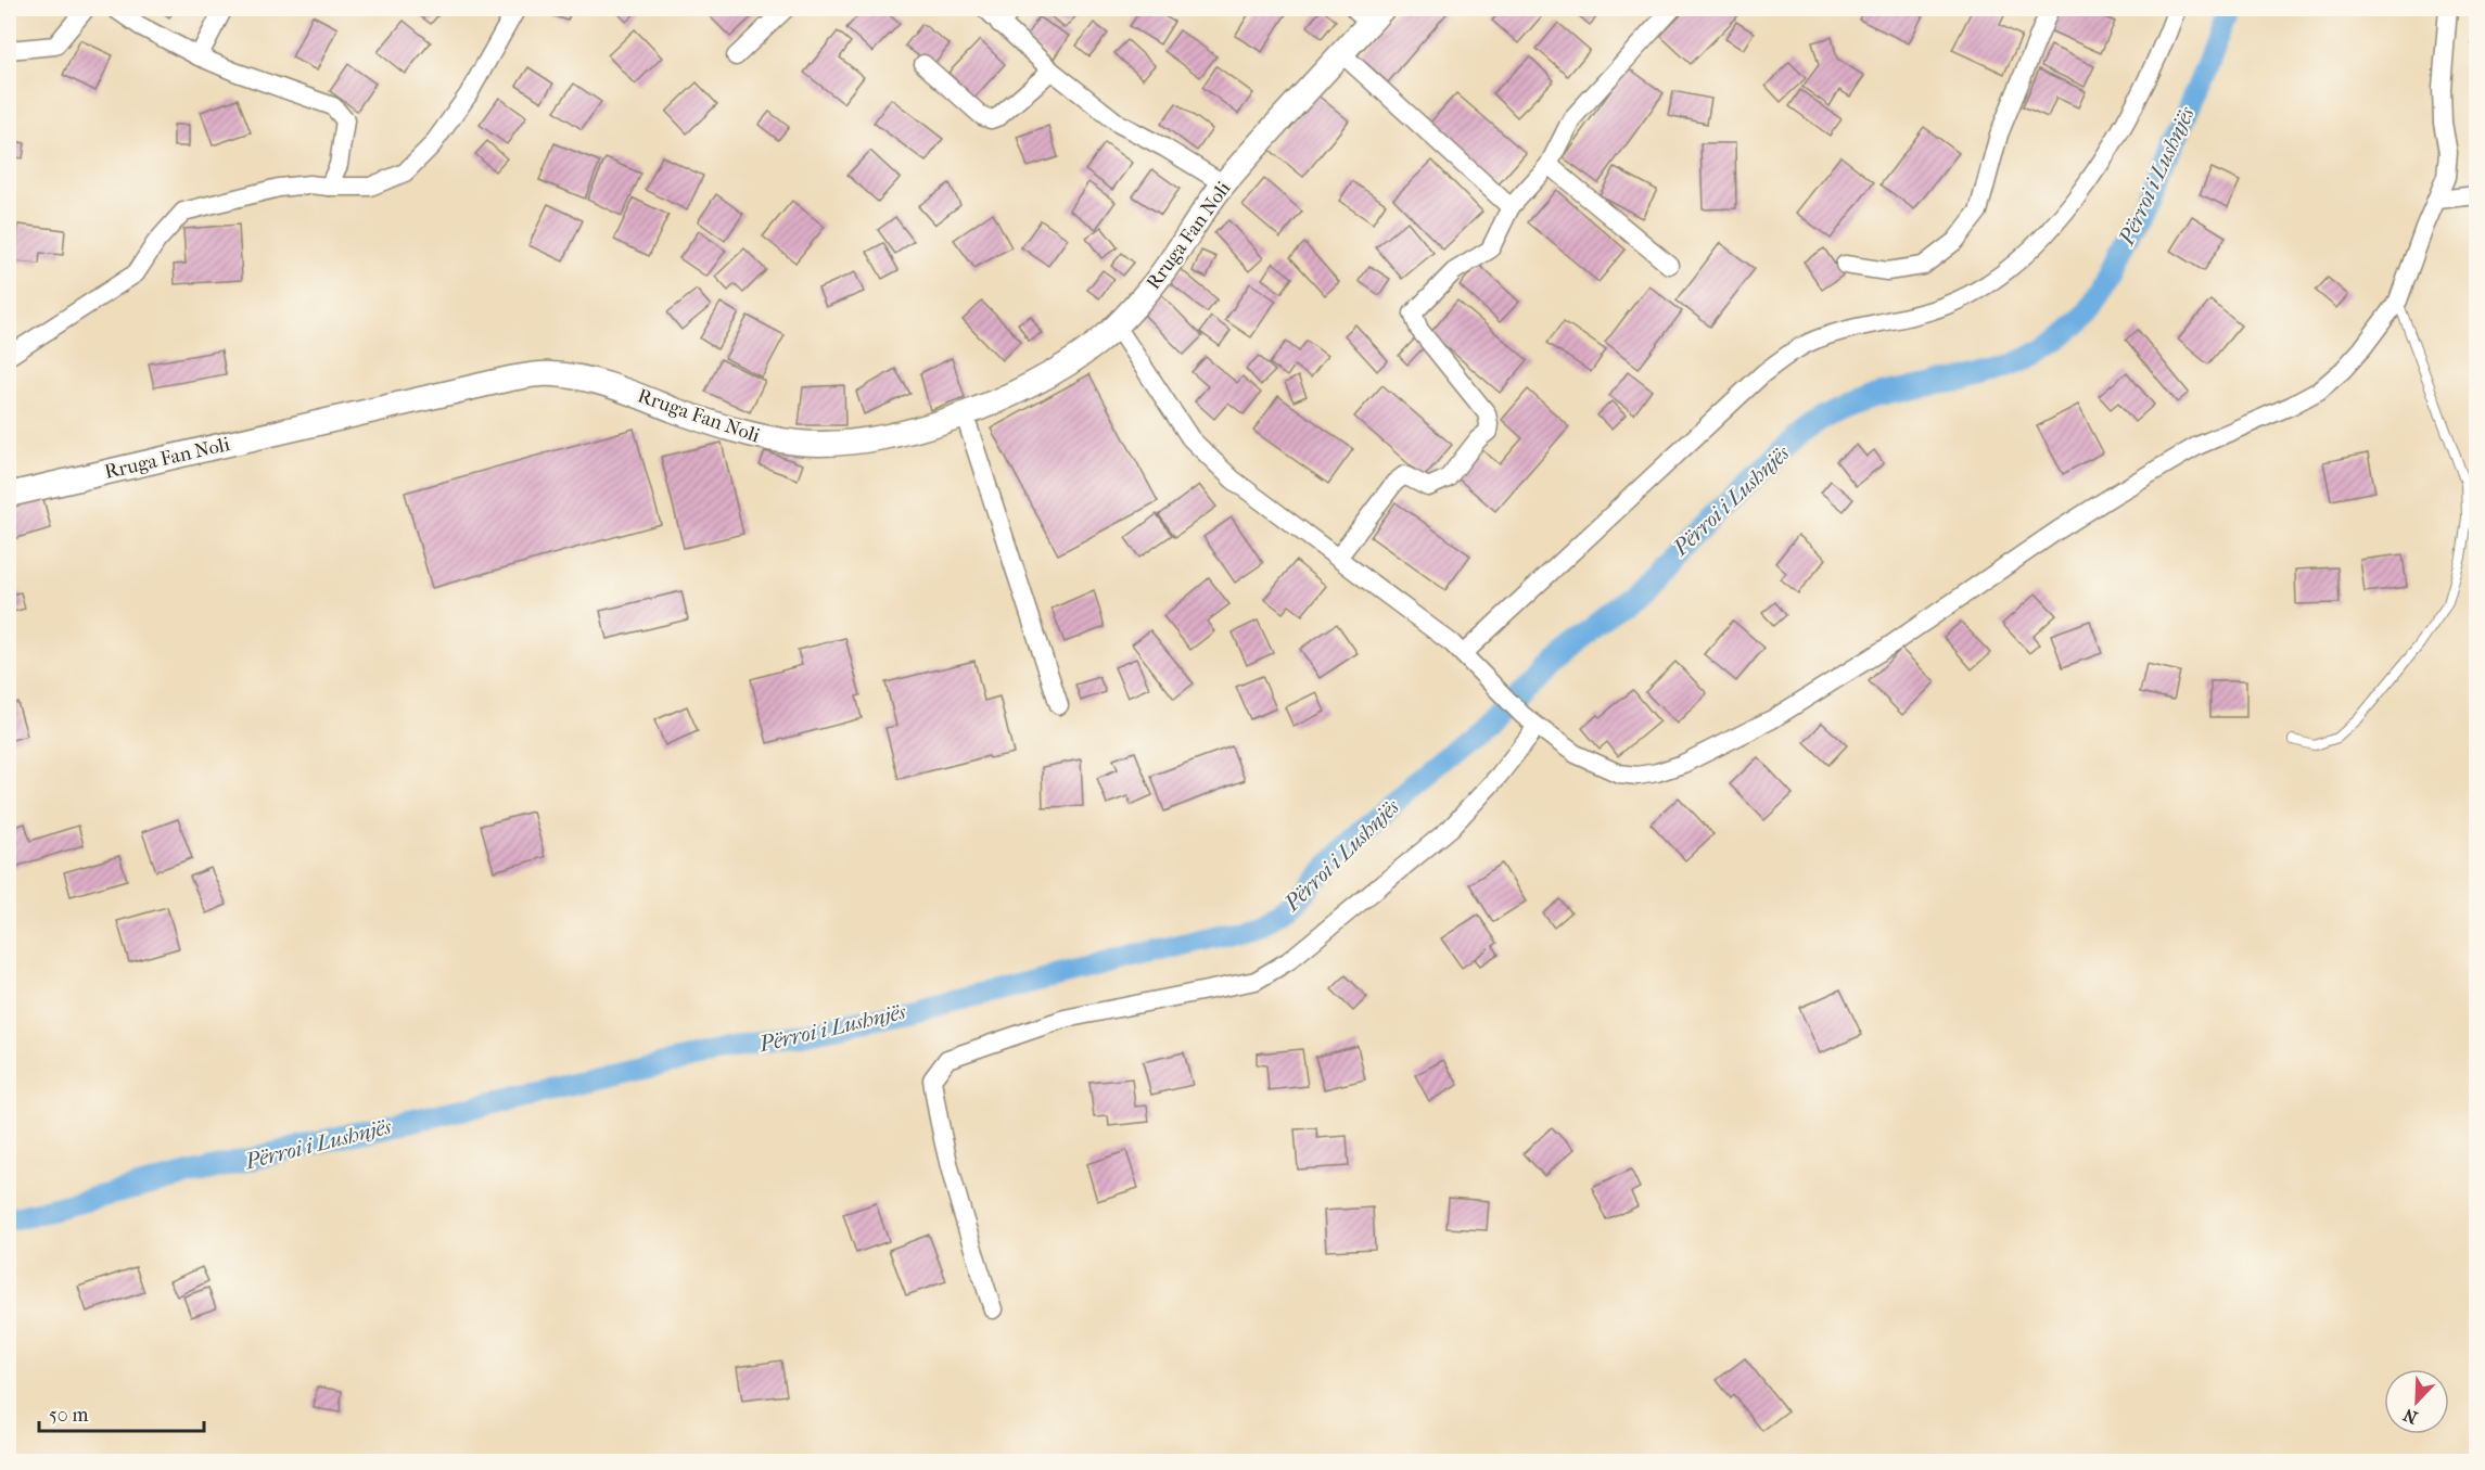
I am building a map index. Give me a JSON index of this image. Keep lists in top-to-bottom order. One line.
{"streets":{"main road":["Rruga Fan Noli"]},"water":["Përroi i Lushnjës"],"scale_bar":"50 m","north":"bottom left"}
